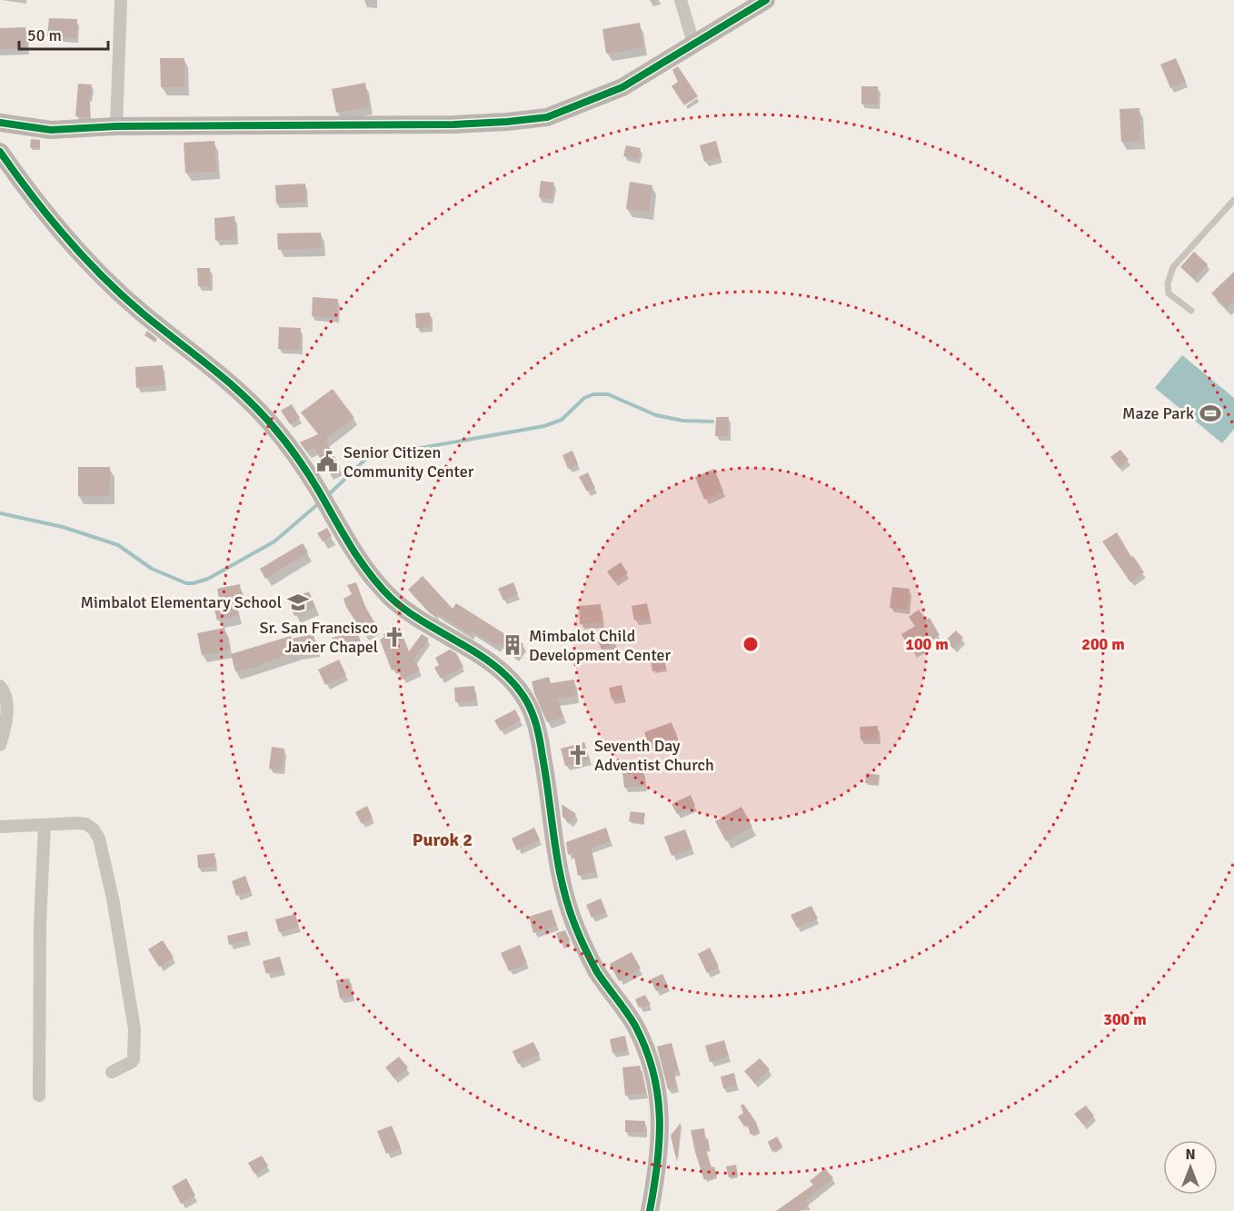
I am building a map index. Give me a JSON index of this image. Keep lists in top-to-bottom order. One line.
{"districts":["Purok 2"],"places":{"sports":["Maze Park"],"public building":["Senior Citizen Community Center"],"school or university":["Mimbalot Elementary School"],"church":["Sr. San Francisco Javier Chapel","Seventh Day Adventist Church"],"building":["Mimbalot Child Development Center"]},"scale_bar":"50 m","north":"top","rings":["100 m","200 m","300 m"]}
